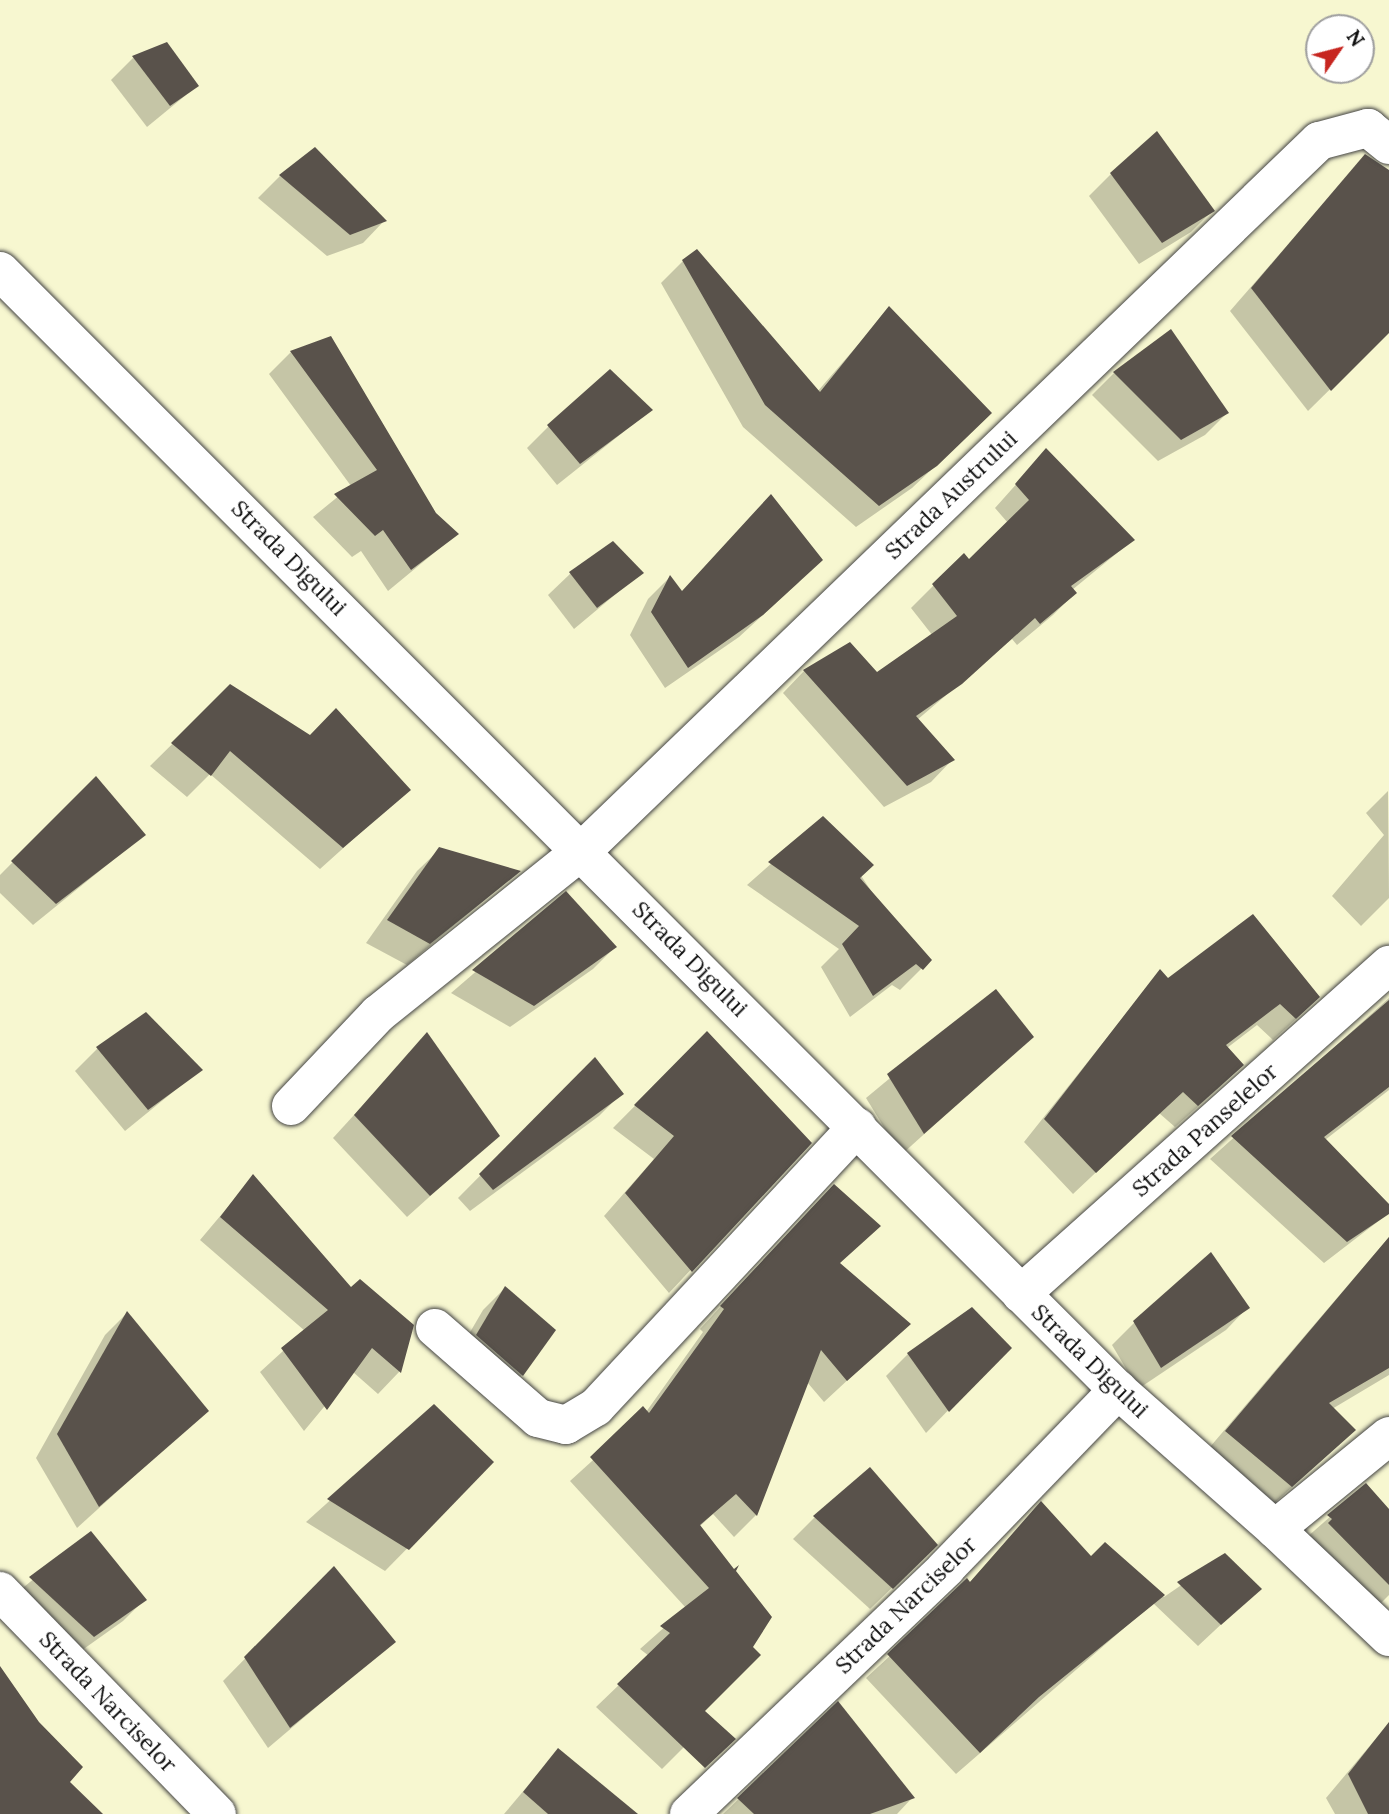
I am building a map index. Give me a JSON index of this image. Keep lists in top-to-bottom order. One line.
{"streets":{"street":["Strada Austrului","Strada Digului","Strada Panselelor","Strada Narciselor"]},"crossings":[["Strada Austrului","Strada Digului"],["Strada Digului","Strada Panselelor"],["Strada Digului","Strada Narciselor"]],"north":"top right"}
